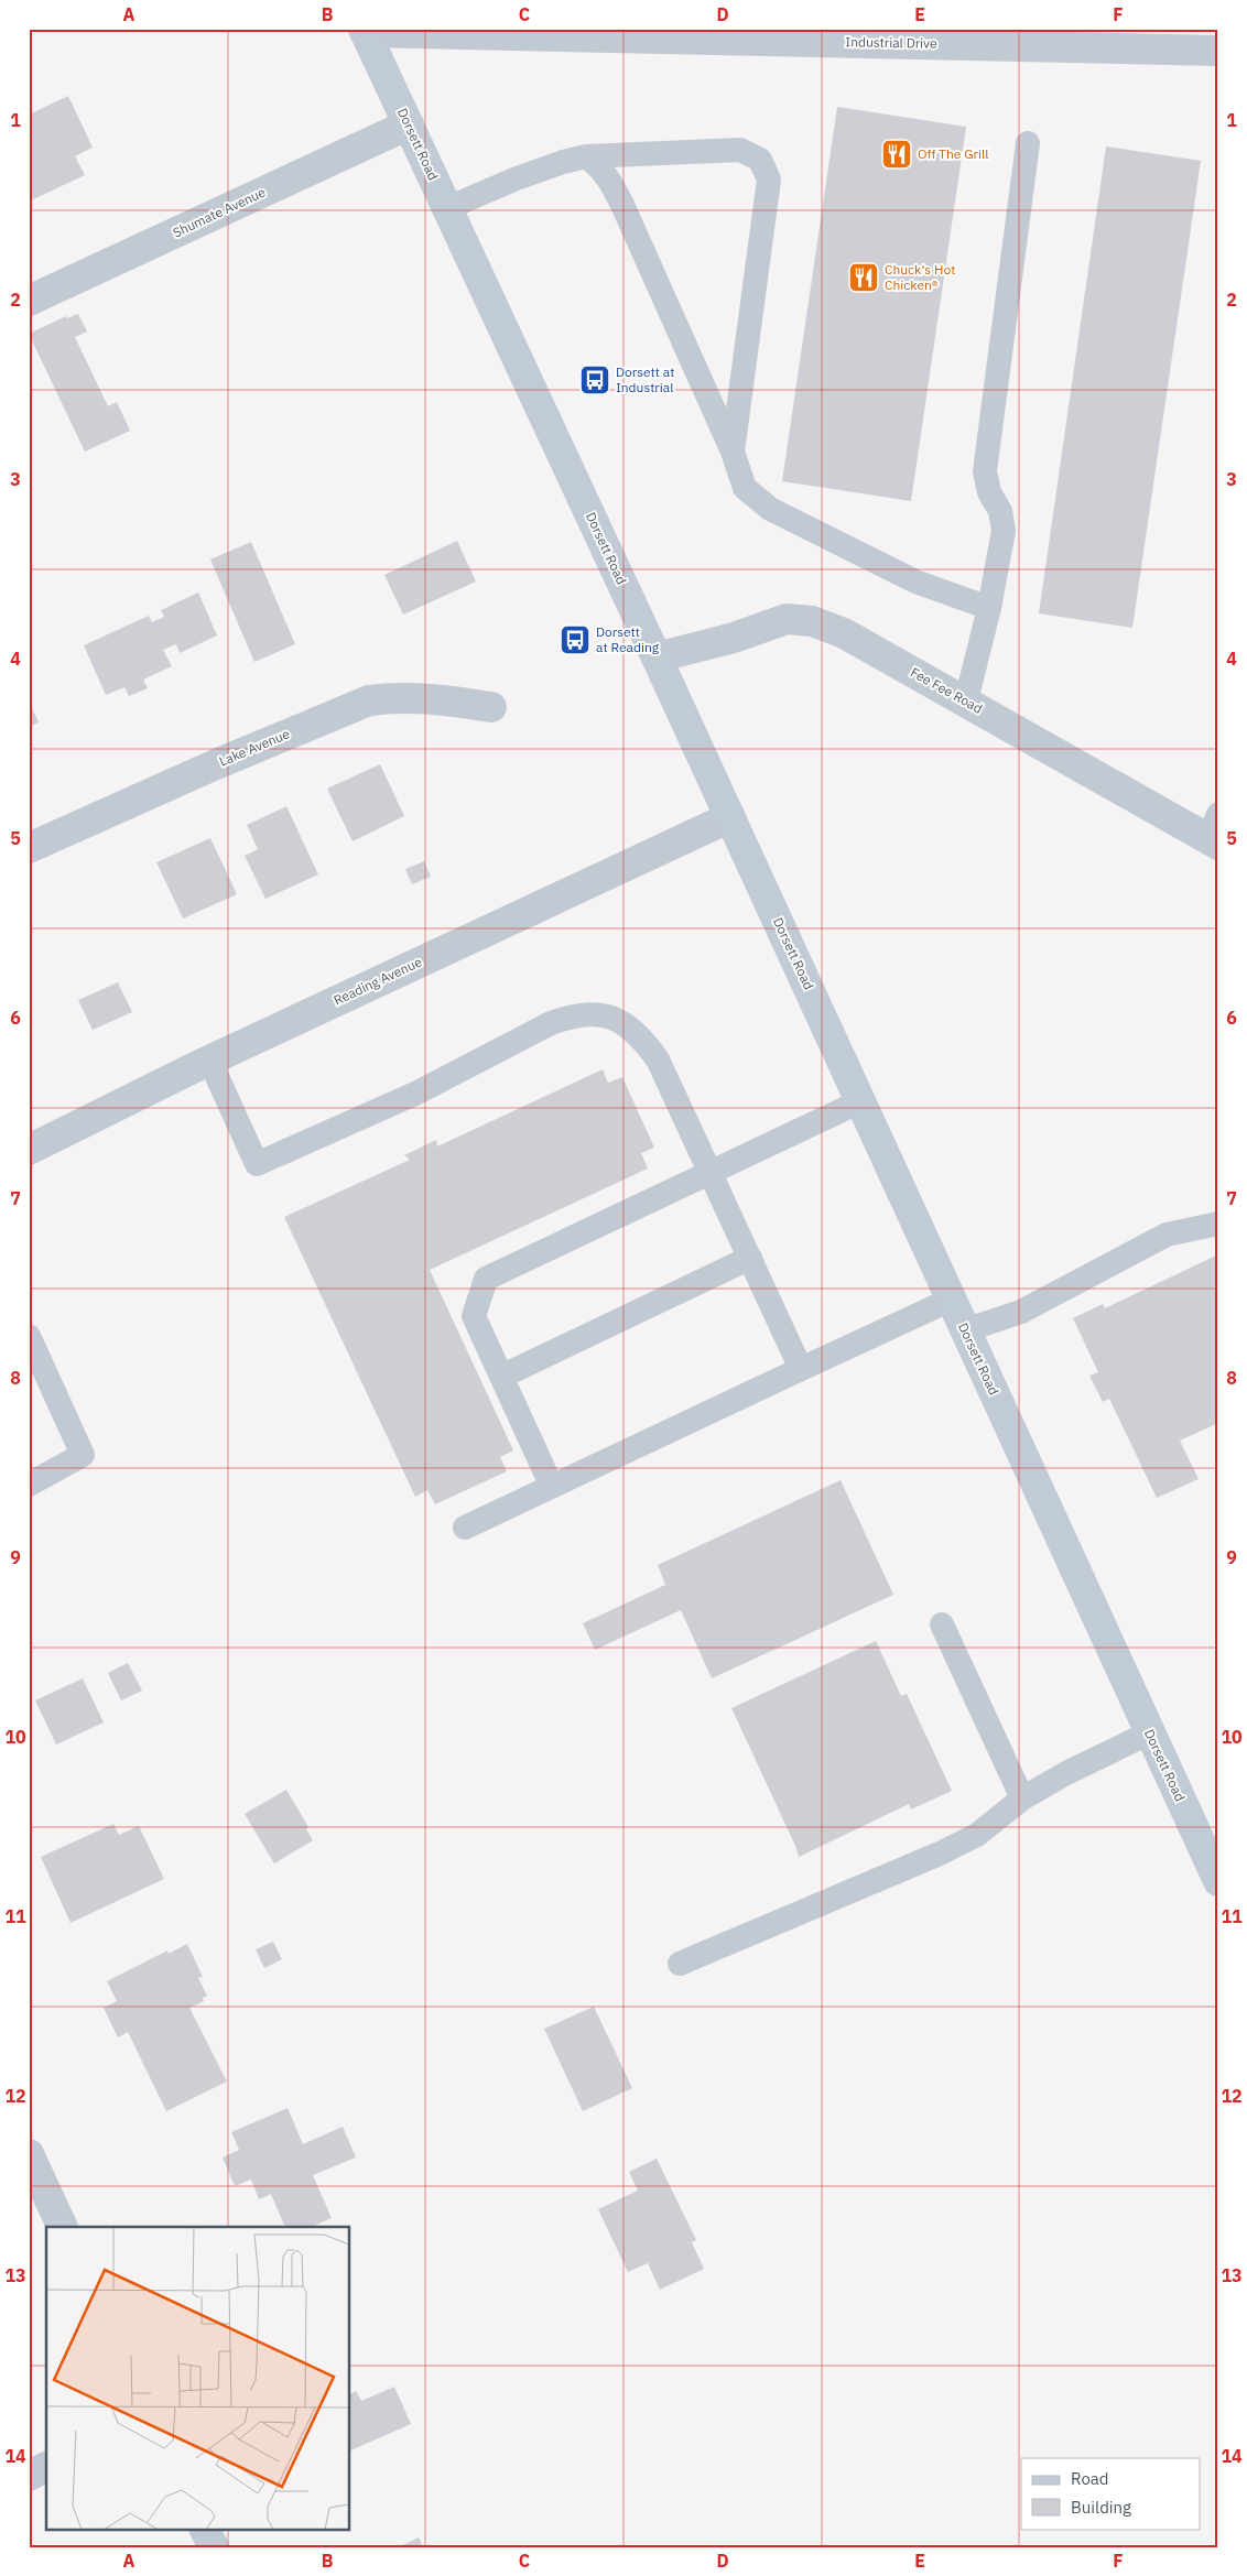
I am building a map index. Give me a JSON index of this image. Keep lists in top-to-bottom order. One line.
{"streets":{"main road":["Dorsett Road"],"street":["Industrial Drive","Shumate Avenue","Fee Fee Road","Lake Avenue","Reading Avenue"]},"crossings":[["Industrial Drive","Dorsett Road"],["Dorsett Road","Shumate Avenue"],["Dorsett Road","Fee Fee Road"],["Dorsett Road","Reading Avenue"]],"places":{"restaurant":["Off The Grill","Chuck's Hot Chicken®"],"bus stop":["Dorsett at Industrial","Dorsett at Reading"]},"legend":["Road","Building"],"grid":{"columns":["A","B","C","D","E","F"],"rows":["1","2","3","4","5","6","7","8","9","10","11","12","13","14"]}}
